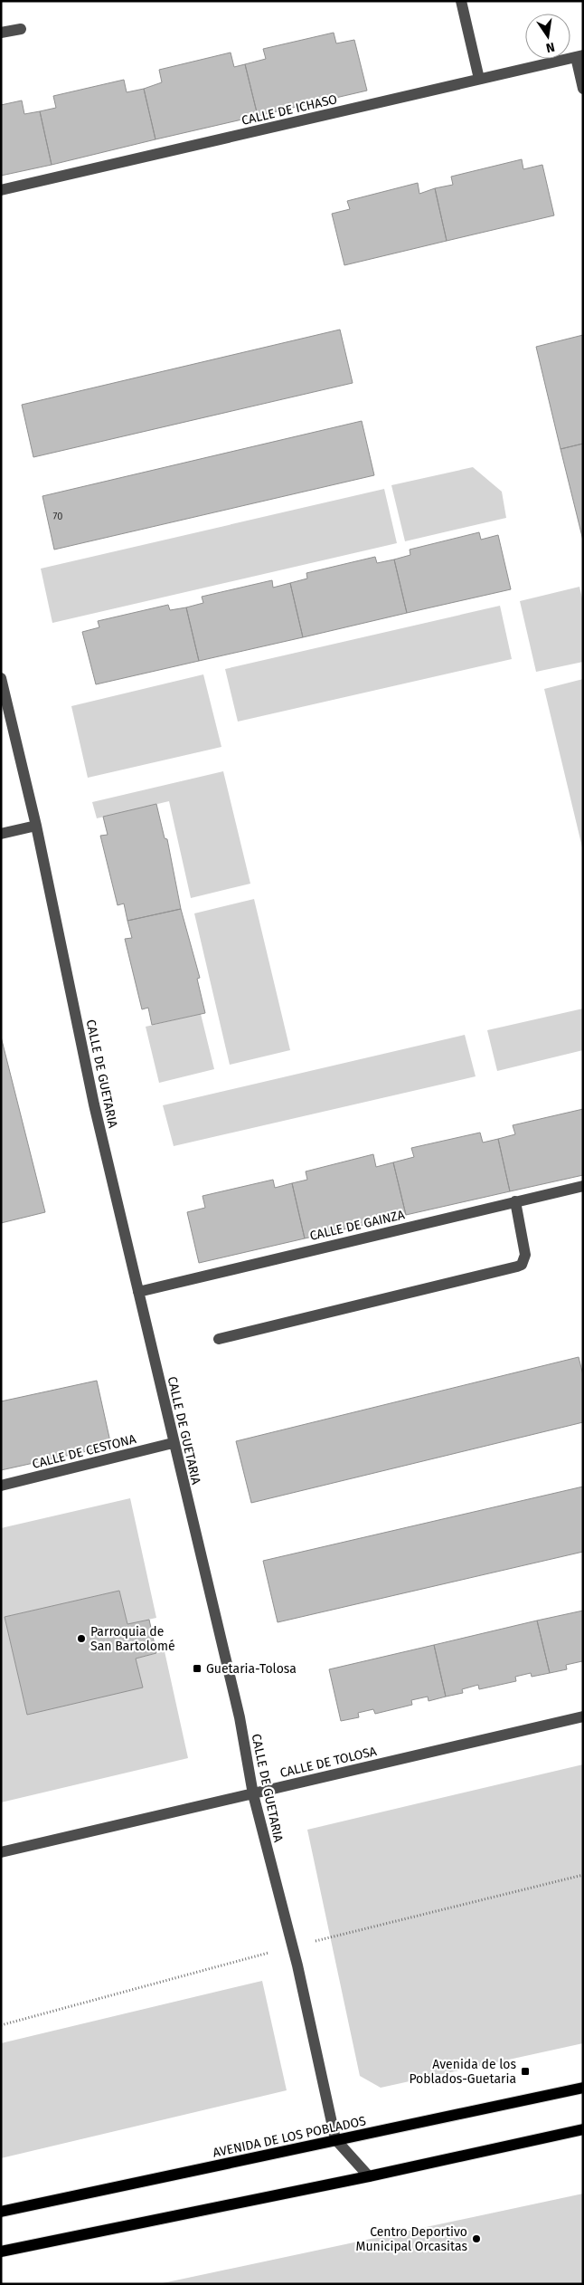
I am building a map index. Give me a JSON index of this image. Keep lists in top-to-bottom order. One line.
{"streets":{"main road":["AVENIDA DE LOS POBLADOS"],"street":["CALLE DE ICHASO","CALLE DE GUETARIA","CALLE DE GAINZA","CALLE DE CESTONA","CALLE DE TOLOSA"]},"crossings":[["CALLE DE GUETARIA","CALLE DE GAINZA"],["CALLE DE GUETARIA","CALLE DE CESTONA"],["CALLE DE GUETARIA","CALLE DE TOLOSA"],["CALLE DE GUETARIA","AVENIDA DE LOS POBLADOS"]],"places":{"other":["Parroquia de San Bartolomé","Centro Deportivo Municipal Orcasitas"],"transit":["Guetaria-Tolosa","Avenida de los Poblados-Guetaria"]},"house_numbers":["70"],"north":"bottom"}
